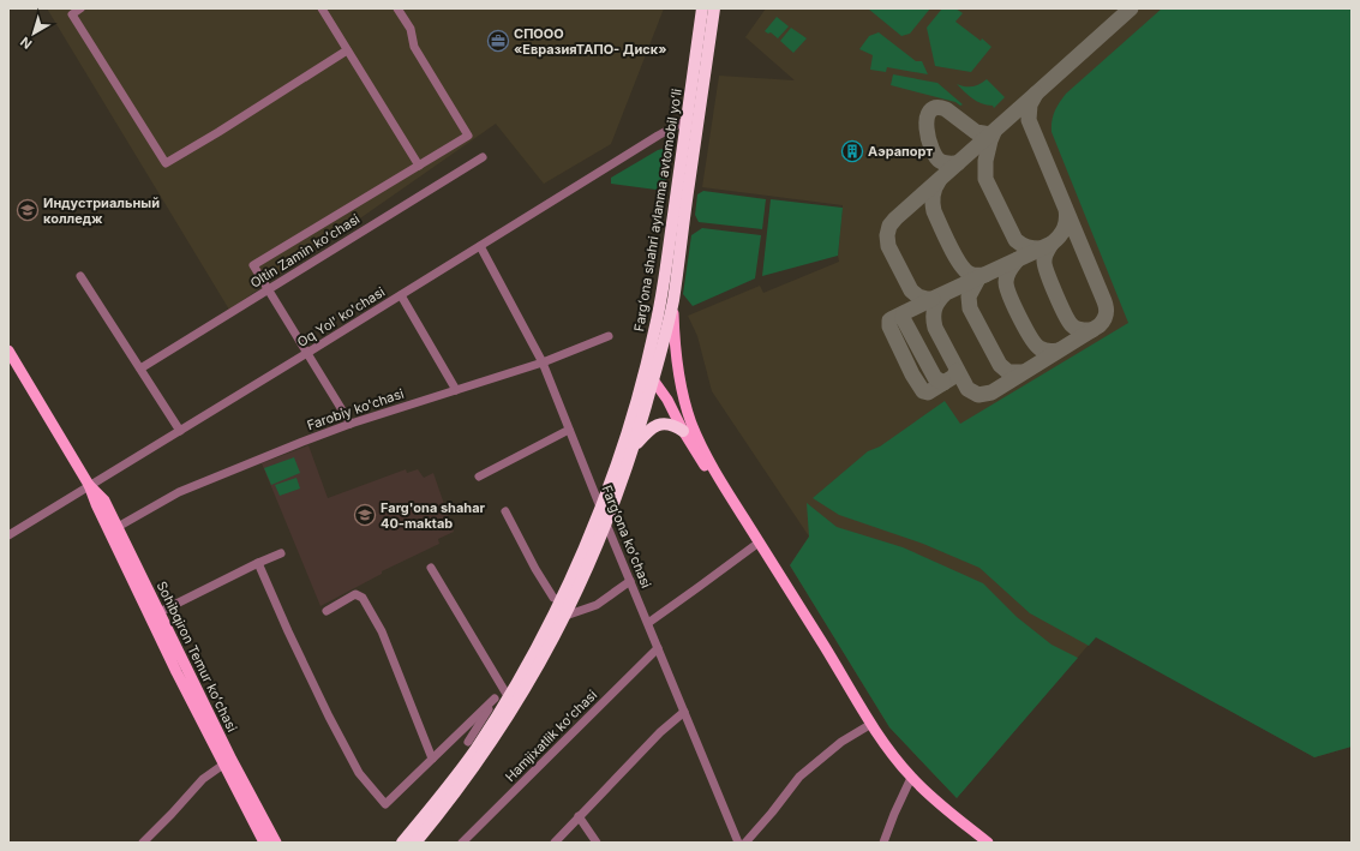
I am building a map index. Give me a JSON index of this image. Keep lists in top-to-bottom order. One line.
{"streets":{"highway":["Fargʻona shahri aylanma avtomobil yoʻli"],"main road":["Sohibqiron Temur koʻchasi"],"street":["Oltin Zamin koʻchasi","Oq Yol' ko'chasi","Farobiy ko'chasi","Fargʻona koʻchasi","Hamjixatlik koʻchasi"]},"crossings":[["Fargʻona shahri aylanma avtomobil yoʻli","Oq Yol' ko'chasi"],["Fargʻona shahri aylanma avtomobil yoʻli","Fargʻona koʻchasi"],["Oq Yol' ko'chasi","Fargʻona koʻchasi"],["Oq Yol' ko'chasi","Sohibqiron Temur koʻchasi"],["Farobiy ko'chasi","Fargʻona koʻchasi"],["Farobiy ko'chasi","Sohibqiron Temur koʻchasi"],["Fargʻona koʻchasi","Hamjixatlik koʻchasi"]],"places":{"office":["СПООО «ЕвразияТАПО- Диск»"],"building":["Аэрапорт"],"school or university":["Индустриальный колледж","Farg'ona shahar 40-maktab"]},"north":"bottom left"}
